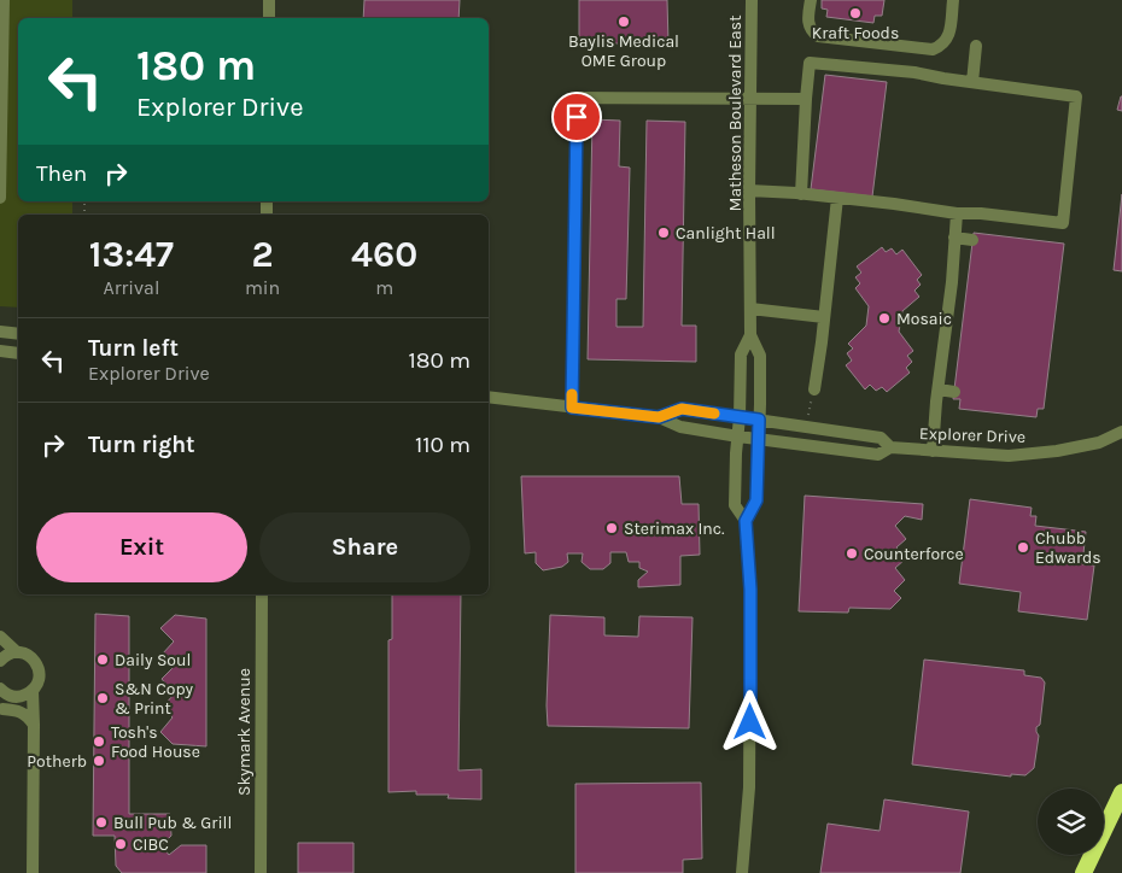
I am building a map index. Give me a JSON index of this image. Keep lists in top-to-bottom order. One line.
{"streets":{"street":["Matheson Boulevard East","Explorer Drive","Skymark Avenue"]},"crossings":[["Matheson Boulevard East","Explorer Drive"]],"places":["Kraft Foods","Baylis Medical OME Group","Canlight Hall","Mosaic","Sterimax Inc.","Chubb Edwards","Counterforce","Daily Soul","S&N Copy & Print","Tosh's Food House","Potherb","Bull Pub & Grill","CIBC"],"page":{"turn":["180 m","Explorer Drive"],"then":"Then","eta":["13:47","Arrival","2","min","460","m"],"list":[{"name":"Turn left","note":"Explorer Drive","value":"180 m"},{"name":"Turn right","value":"110 m"}],"buttons":["Exit","Share"]}}
